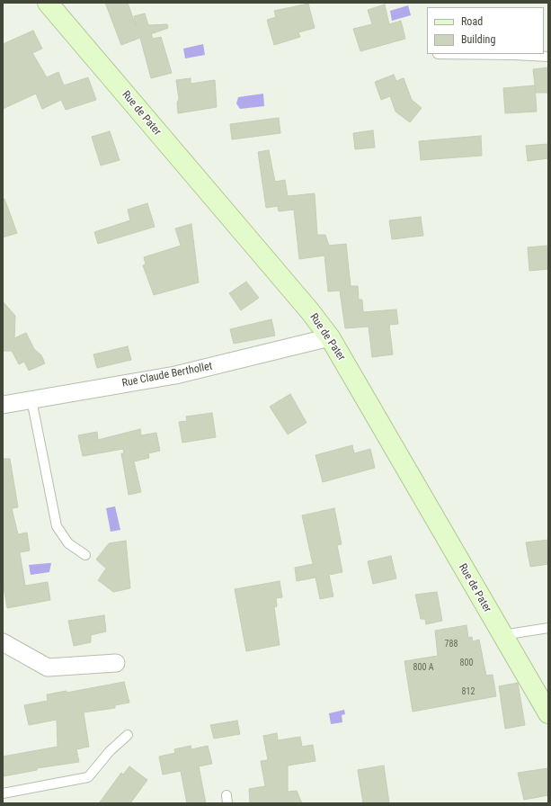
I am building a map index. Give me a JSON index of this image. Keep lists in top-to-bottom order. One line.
{"streets":{"street":["Rue de Pater","Rue Claude Berthollet"]},"crossings":[["Rue de Pater","Rue Claude Berthollet"]],"house_numbers":["788","800","800 A","812"],"legend":["Road","Building"]}
